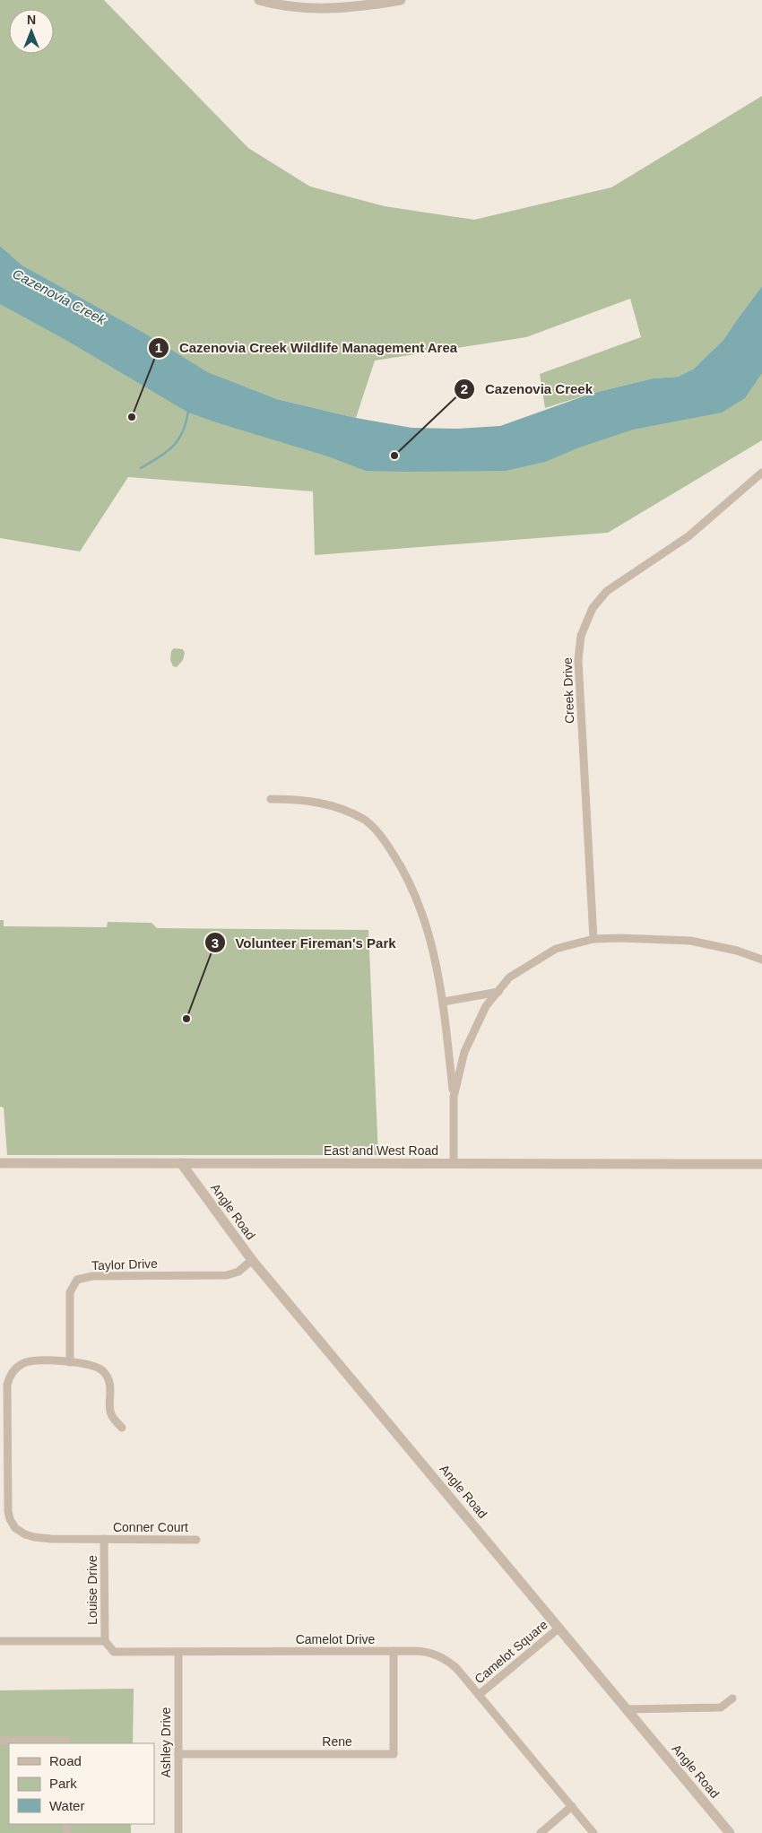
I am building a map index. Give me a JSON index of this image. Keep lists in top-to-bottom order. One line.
{"streets":{"street":["Creek Drive","East and West Road","Angle Road","Taylor Drive","Conner Court","Louise Drive","Camelot Drive","Camelot Square","Rene","Ashley Drive"]},"crossings":[["East and West Road","Angle Road"],["Angle Road","Taylor Drive"],["Angle Road","Camelot Square"],["Conner Court","Louise Drive"],["Louise Drive","Camelot Drive"],["Camelot Drive","Camelot Square"],["Camelot Drive","Rene"],["Camelot Drive","Ashley Drive"],["Rene","Ashley Drive"]],"water":["Cazenovia Creek"],"places":["Cazenovia Creek Wildlife Management Area","Cazenovia Creek","Volunteer Fireman's Park"],"legend":["Road","Park","Water"],"north":"top"}
